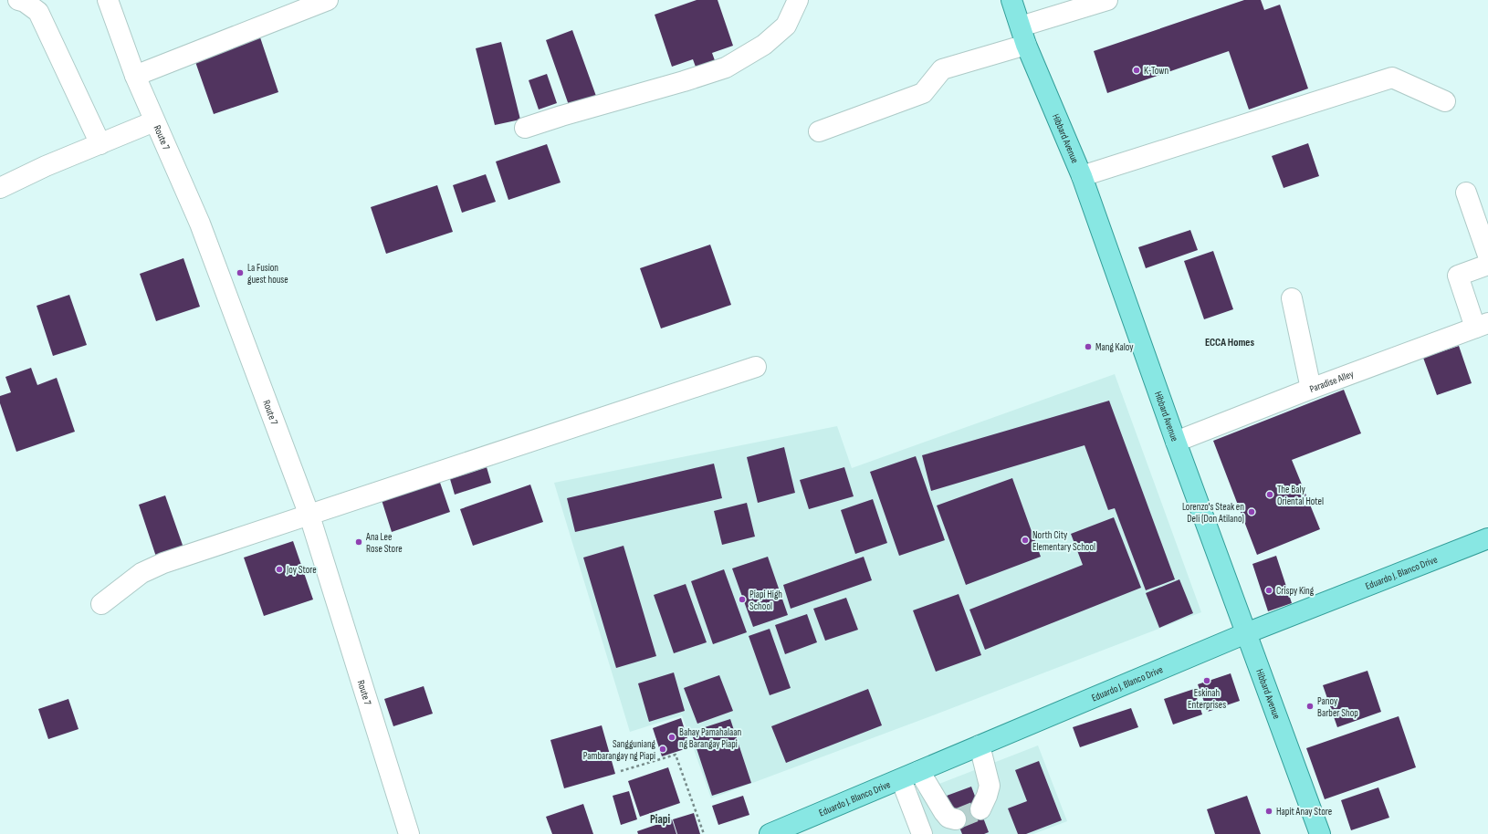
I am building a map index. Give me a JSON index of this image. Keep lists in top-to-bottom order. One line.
{"streets":{"main road":["Hibbard Avenue","Eduardo J. Blanco Drive"],"street":["Route 7","Paradise Alley"]},"crossings":[["Hibbard Avenue","Paradise Alley"],["Hibbard Avenue","Eduardo J. Blanco Drive"]],"districts":["ECCA Homes","Piapi"],"places":["K-Town","La Fusion guest house","Mang Kaloy","The Baly Oriental Hotel","Lorenzo's Steak en Deli (Don Atilano)","North City Elementary School","Ana Lee Rose Store","Joy Store","Crispy King","Piapi High School","Eskinah Enterprises","Panoy Barber Shop","Bahay Pamahalaan ng Barangay Piapi","Sangguniang Pambarangay ng Piapi","Hapit Anay Store"]}
